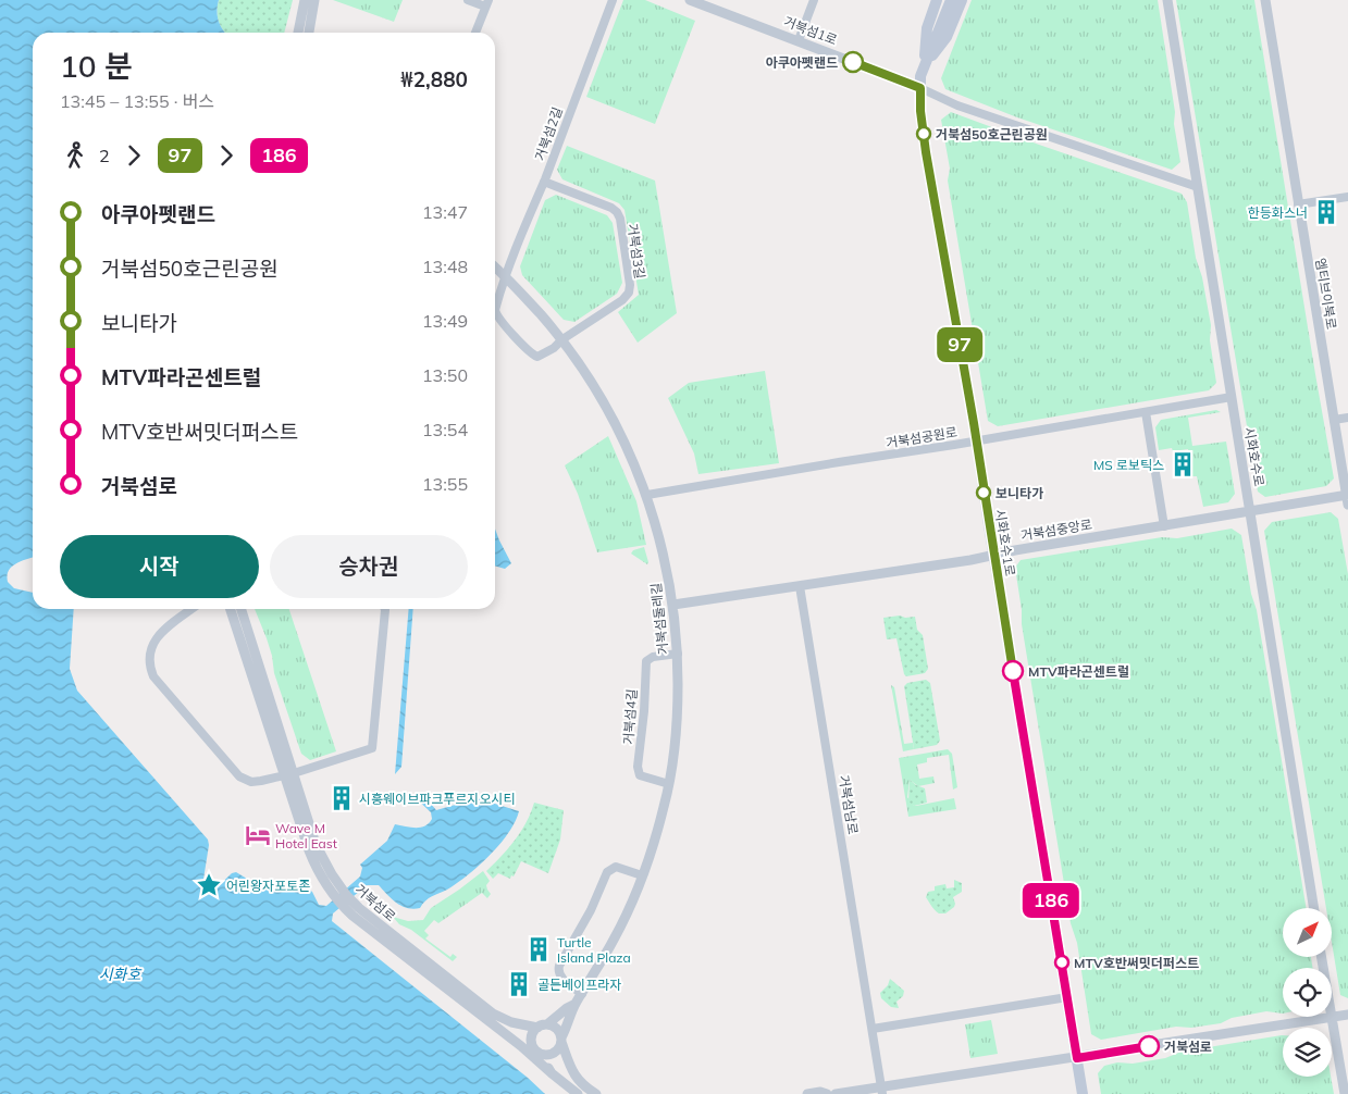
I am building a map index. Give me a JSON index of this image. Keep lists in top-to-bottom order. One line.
{"streets":{"main road":["시화호수1로"],"street":["거북섬1로","거북섬2길","거북섬3길","엠티브이북로","거북섬공원로","시화호수로","거북섬중앙로","거북섬둘레길","거북섬4길","거북섬남로","거북섬로"]},"crossings":[["거북섬1로","시화호수1로"],["거북섬2길","거북섬3길"],["거북섬2길","거북섬둘레길"],["거북섬3길","거북섬둘레길"],["엠티브이북로","거북섬중앙로"],["거북섬공원로","시화호수로"],["거북섬공원로","시화호수1로"],["거북섬공원로","거북섬둘레길"],["시화호수로","거북섬중앙로"],["거북섬중앙로","시화호수1로"],["거북섬중앙로","거북섬둘레길"],["거북섬중앙로","거북섬남로"],["거북섬둘레길","거북섬4길"]],"water":["시화호"],"places":{"other":["아쿠아펫랜드","거북섬50호근린공원","보니타가","MTV파라곤센트럴","MTV호반써밋더퍼스트","거북섬로"],"building":["한등화스너","MS 로보틱스","시흥웨이브파크푸르지오시티","Turtle Island Plaza","골든베이프라자"],"hotel":["Wave M Hotel East"],"place":["어린왕자포토존"]},"lines":["bus line 97","bus line 186"],"north":"top right","page":{"on_map":["97","186"],"heading":["10 분","13:45 – 13:55 · 버스","₩2,880"],"legs":["2","97","186"],"list":[{"name":"아쿠아펫랜드","value":"13:47"},{"name":"거북섬50호근린공원","value":"13:48"},{"name":"보니타가","value":"13:49"},{"name":"MTV파라곤센트럴","value":"13:50"},{"name":"MTV호반써밋더퍼스트","value":"13:54"},{"name":"거북섬로","value":"13:55"}],"buttons":["시작","승차권"]}}
